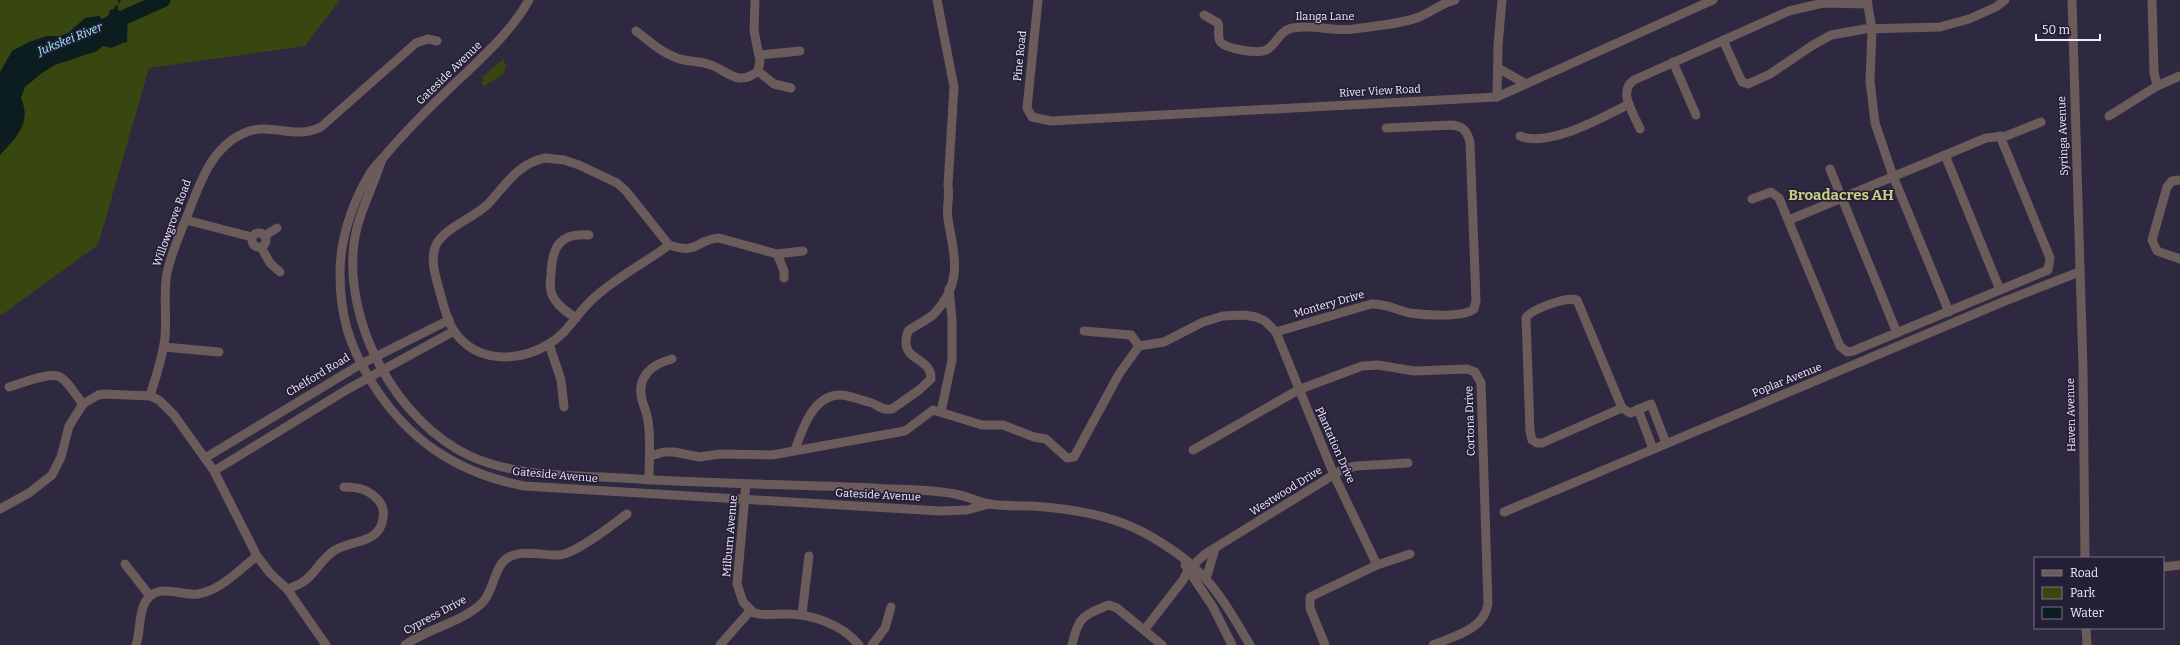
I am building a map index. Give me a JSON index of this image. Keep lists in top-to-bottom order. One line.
{"streets":{"street":["Ilanga Lane","Pine Road","Gateside Avenue","River View Road","Syringa Avenue","Willowgrove Road","Montery Drive","Chelford Road","Poplar Avenue","Haven Avenue","Cortona Drive","Plantation Drive","Westwood Drive","Milburn Avenue","Cypress Drive"]},"crossings":[["Pine Road","River View Road"],["Gateside Avenue","Chelford Road"],["Gateside Avenue","Westwood Drive"],["Gateside Avenue","Milburn Avenue"],["Syringa Avenue","Poplar Avenue"],["Syringa Avenue","Haven Avenue"],["Montery Drive","Plantation Drive"],["Poplar Avenue","Haven Avenue"],["Cortona Drive","Plantation Drive"],["Plantation Drive","Westwood Drive"]],"districts":["Broadacres AH"],"water":["Jukskei River"],"legend":["Road","Park","Water"],"scale_bar":"50 m"}
